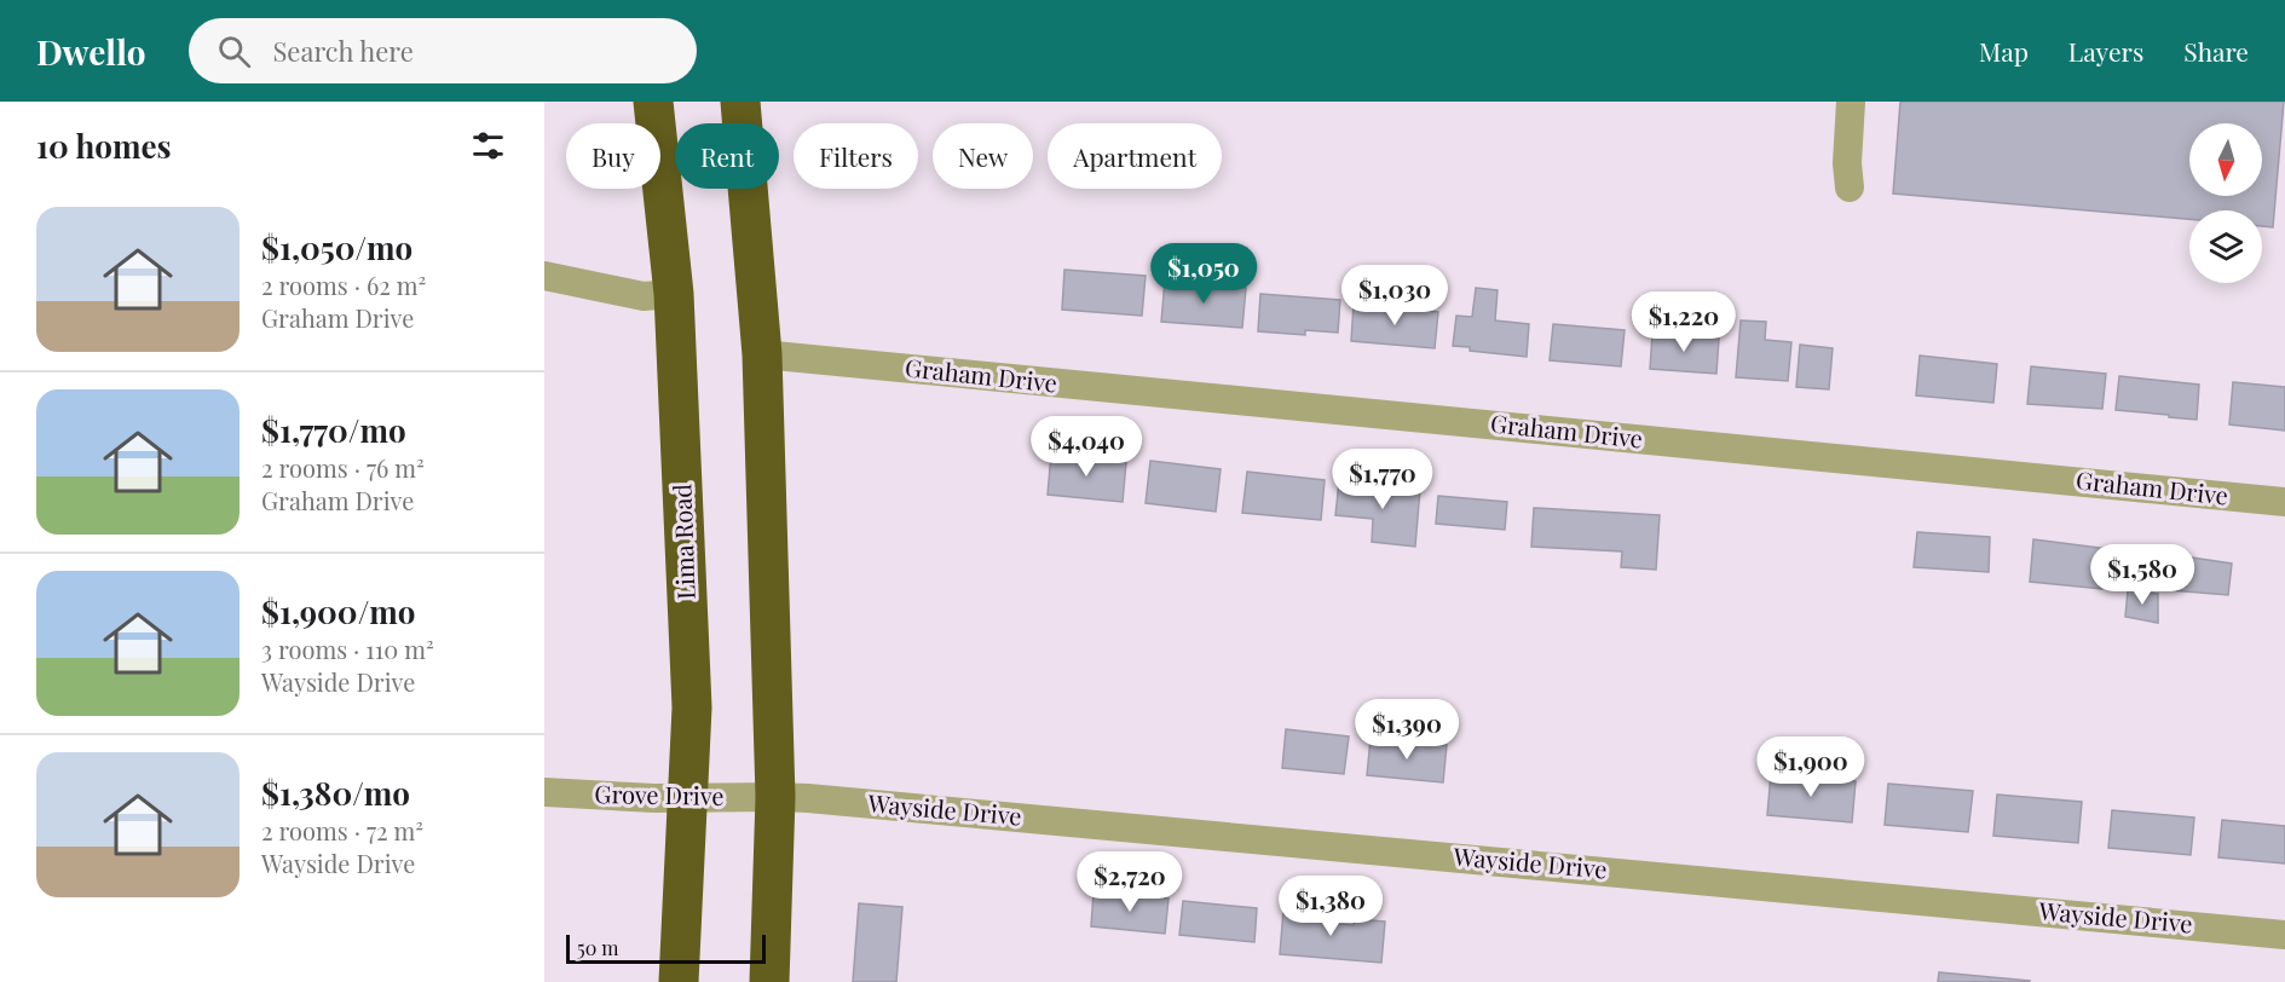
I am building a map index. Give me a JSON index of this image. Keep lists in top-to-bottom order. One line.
{"streets":{"highway":["Lima Road"],"street":["Graham Drive","Grove Drive","Wayside Drive"]},"crossings":[["Lima Road","Grove Drive"],["Grove Drive","Wayside Drive"]],"scale_bar":"50 m","north":"bottom","page":{"header":"Dwello","search":"Search here","nav":["Map","Layers","Share"],"heading":"10 homes","chip":["Buy","Rent","Filters","New","Apartment"],"list":[{"name":"$1,050/mo","note":"2 rooms · 62 m² · Graham Drive"},{"name":"$1,770/mo","note":"2 rooms · 76 m² · Graham Drive"},{"name":"$1,900/mo","note":"3 rooms · 110 m² · Wayside Drive"},{"name":"$1,380/mo","note":"2 rooms · 72 m² · Wayside Drive"}],"price":["$1,050","$1,030","$1,220","$4,040","$1,770","$1,580","$1,390","$1,900","$2,720","$1,380"],"scale":"50 m"}}
